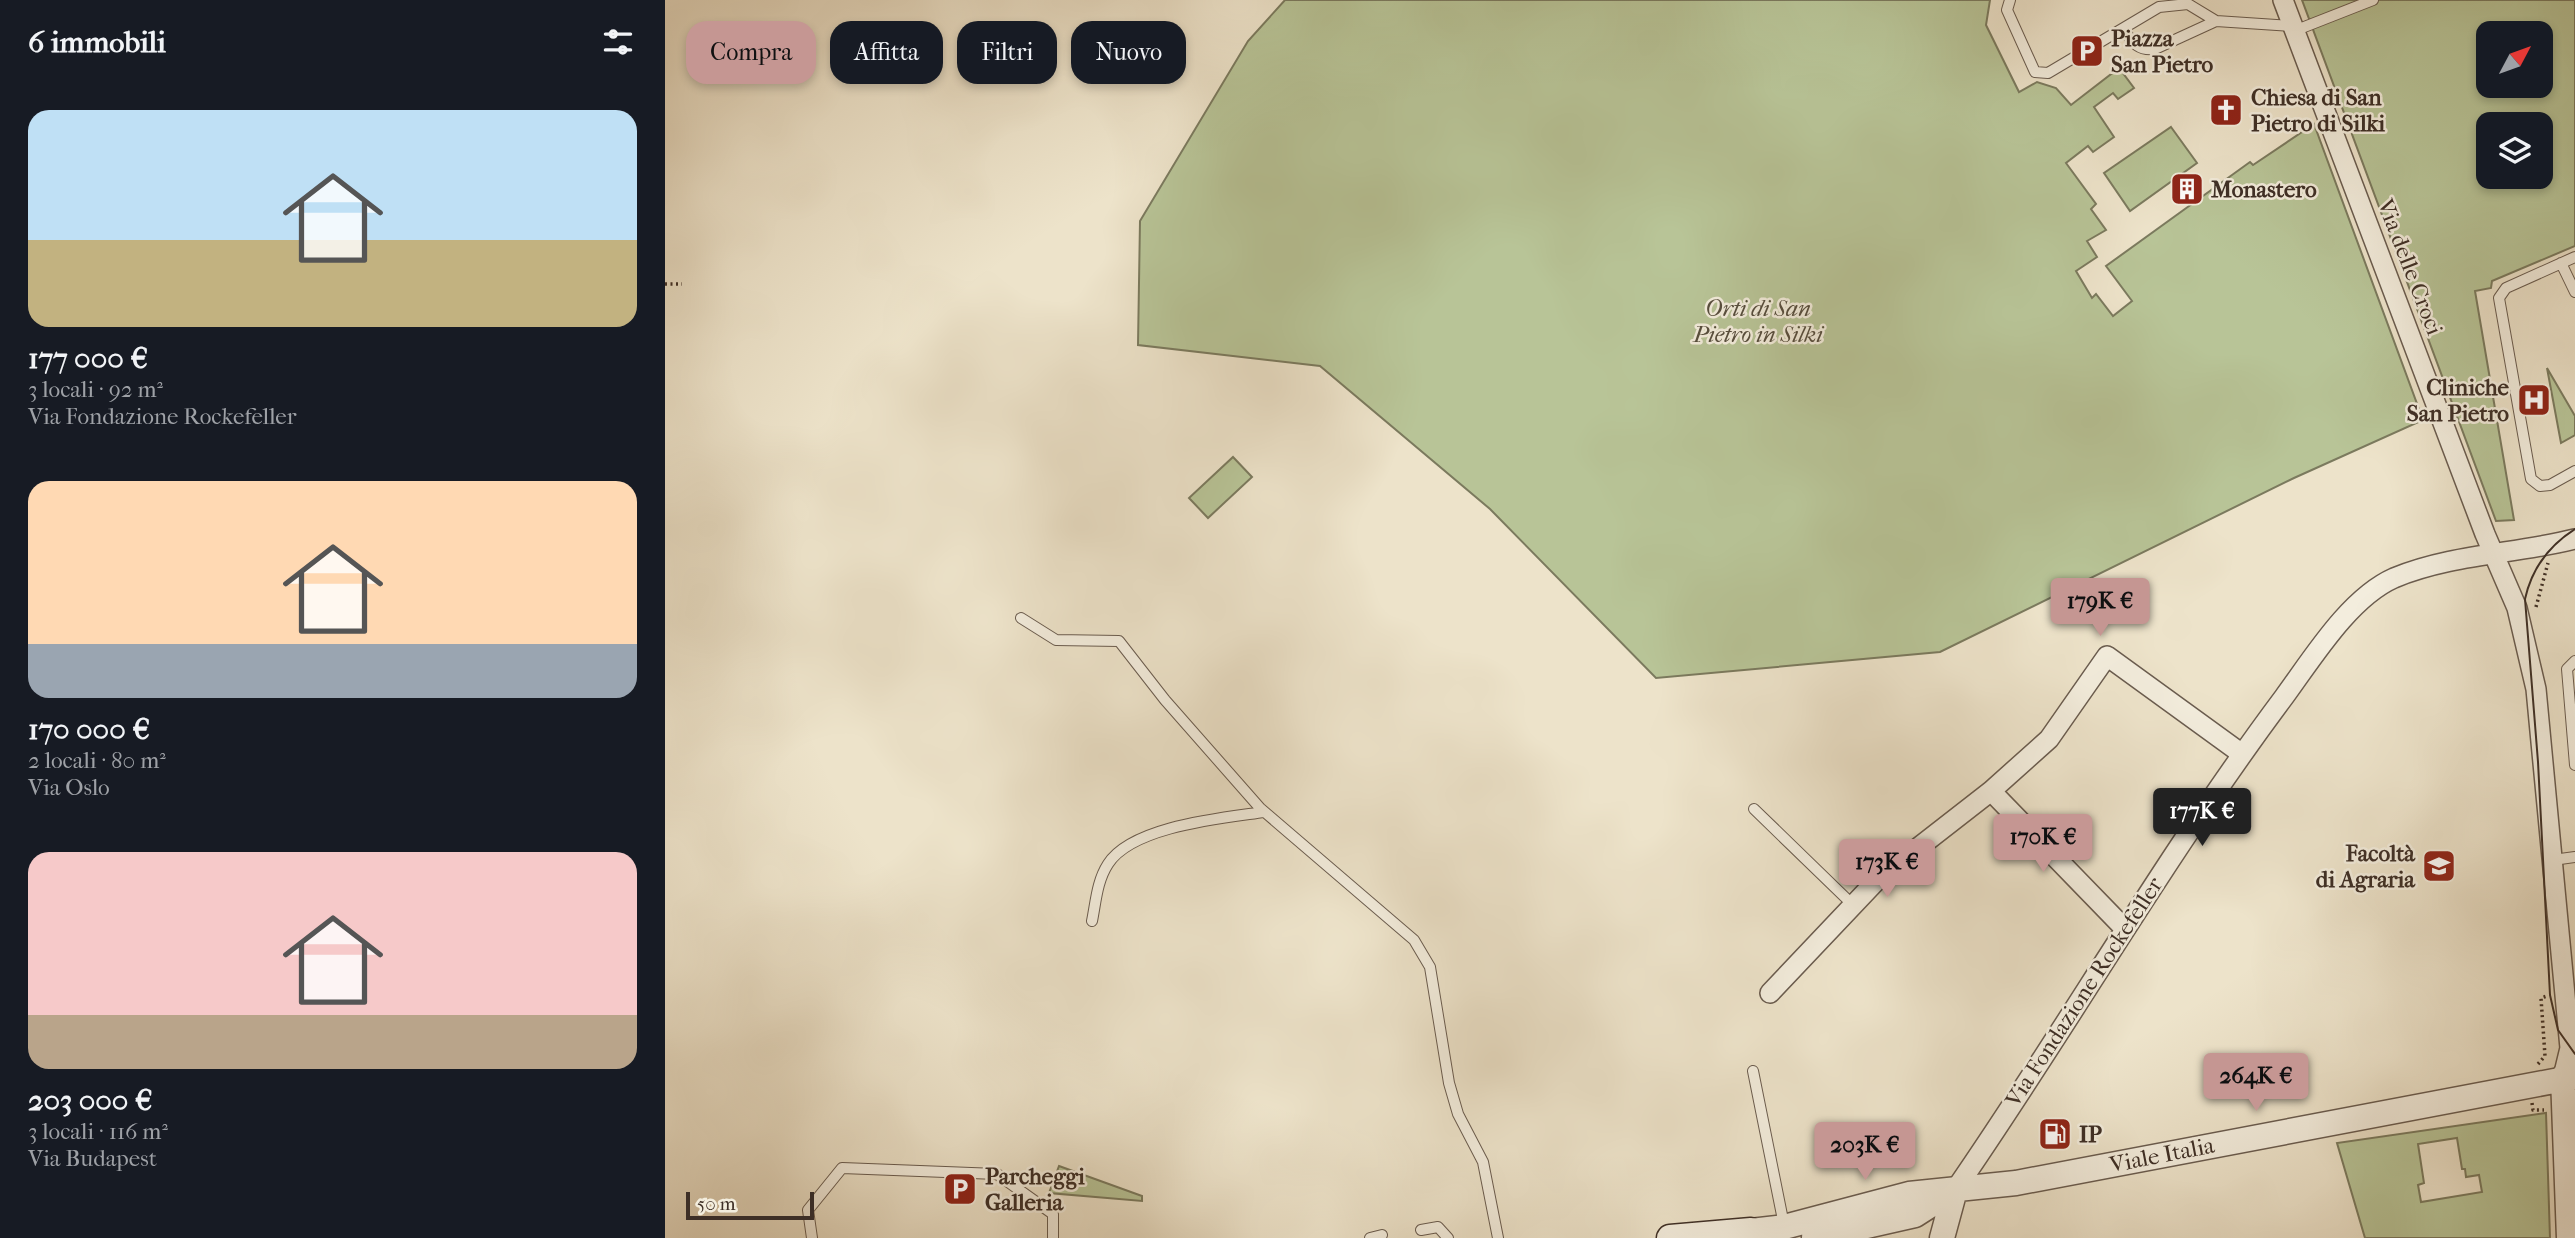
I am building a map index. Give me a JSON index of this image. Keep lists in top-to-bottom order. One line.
{"streets":{"street":["Via delle Croci","Via Fondazione Rockefeller","Viale Italia"]},"crossings":[["Via delle Croci","Via Fondazione Rockefeller"],["Via delle Croci","Viale Italia"],["Via Fondazione Rockefeller","Viale Italia"]],"parks":["Orti di San Pietro in Silki"],"places":{"parking":["Piazza San Pietro","Parcheggi Galleria"],"church":["Chiesa di San Pietro di Silki"],"building":["Monastero"],"hospital":["Cliniche San Pietro"],"school or university":["Facoltà di Agraria"],"fuel station":["IP"]},"scale_bar":"50 m","north":"top right","page":{"heading":"6 immobili","chip":["Compra","Affitta","Filtri","Nuovo"],"list":[{"name":"177 000 €","note":"3 locali · 92 m² · Via Fondazione Rockefeller"},{"name":"170 000 €","note":"2 locali · 80 m² · Via Oslo"},{"name":"203 000 €","note":"3 locali · 116 m² · Via Budapest"}],"price":["179K €","177K €","170K €","173K €","264K €","203K €"],"scale":"50 m"}}
